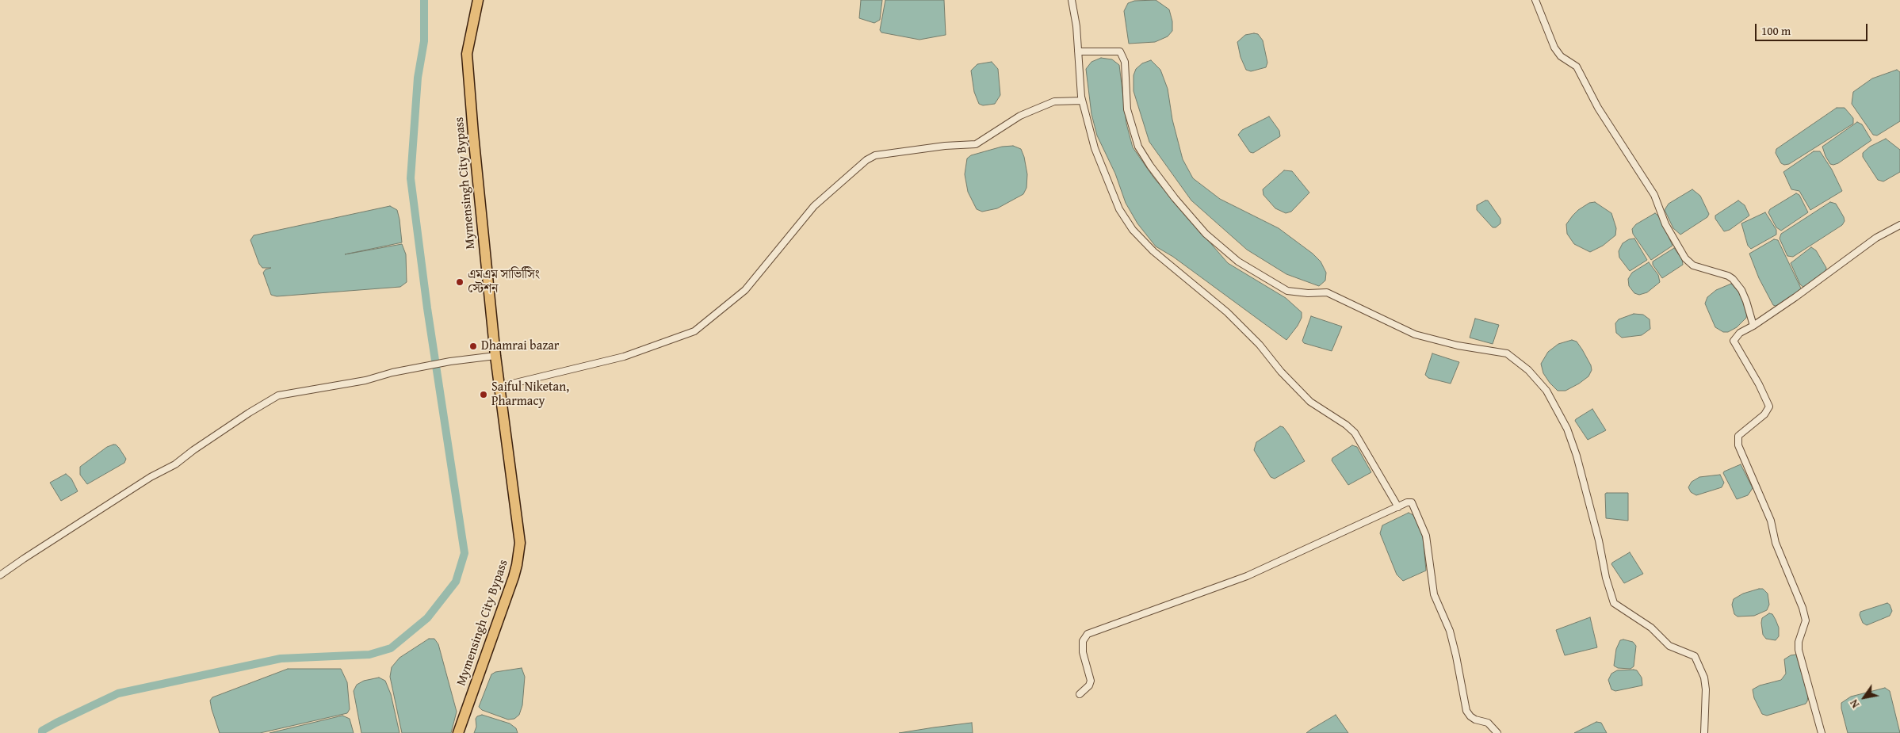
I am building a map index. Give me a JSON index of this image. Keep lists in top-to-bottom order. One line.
{"streets":{"highway":["Mymensingh City Bypass"]},"places":["এমএম সাভ‌িসি‌িং স্ট‌েশন","Dhamrai bazar","Saiful Niketan, Pharmacy"],"scale_bar":"100 m","north":"bottom left"}
